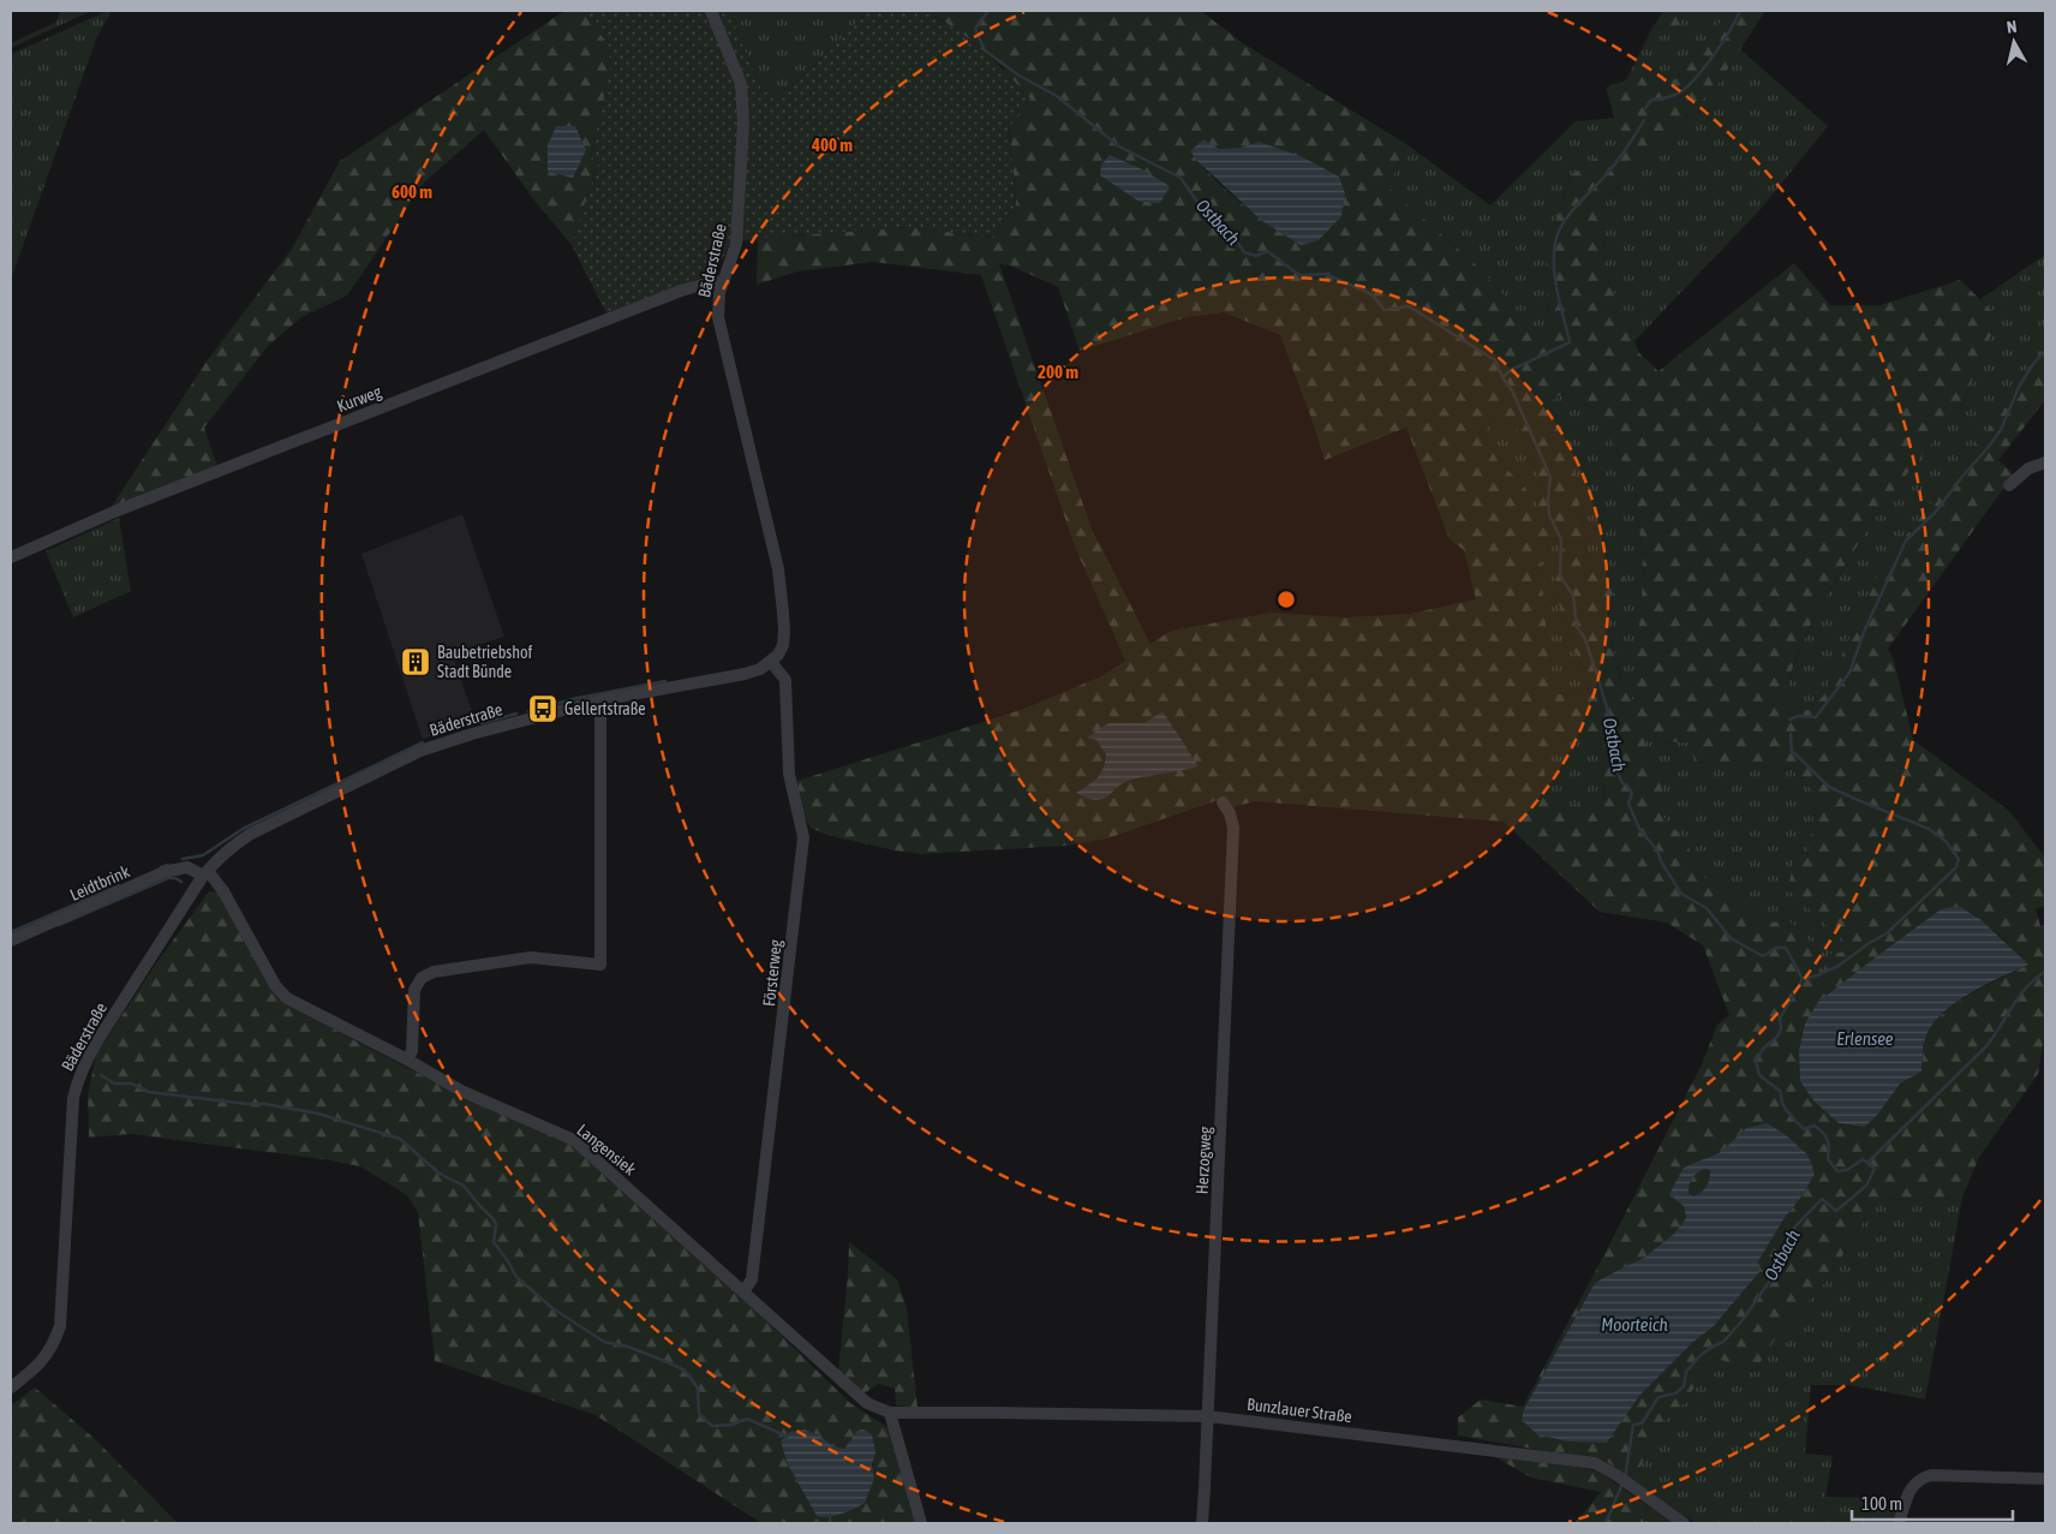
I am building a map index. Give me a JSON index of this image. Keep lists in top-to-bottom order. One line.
{"streets":{"street":["Bäderstraße","Kurweg","Leidtbrink","Försterweg","Langensiek","Herzogweg","Bunzlauer Straße"]},"crossings":[["Bäderstraße","Kurweg"],["Bäderstraße","Leidtbrink"],["Bäderstraße","Försterweg"],["Bäderstraße","Langensiek"],["Leidtbrink","Langensiek"],["Försterweg","Langensiek"],["Langensiek","Bunzlauer Straße"],["Herzogweg","Bunzlauer Straße"]],"water":["Ostbach","Erlensee","Moorteich"],"places":{"building":["Baubetriebshof Stadt Bünde"],"bus stop":["Gellertstraße"]},"scale_bar":"100 m","north":"top","rings":["400 m","600 m","200 m"]}
